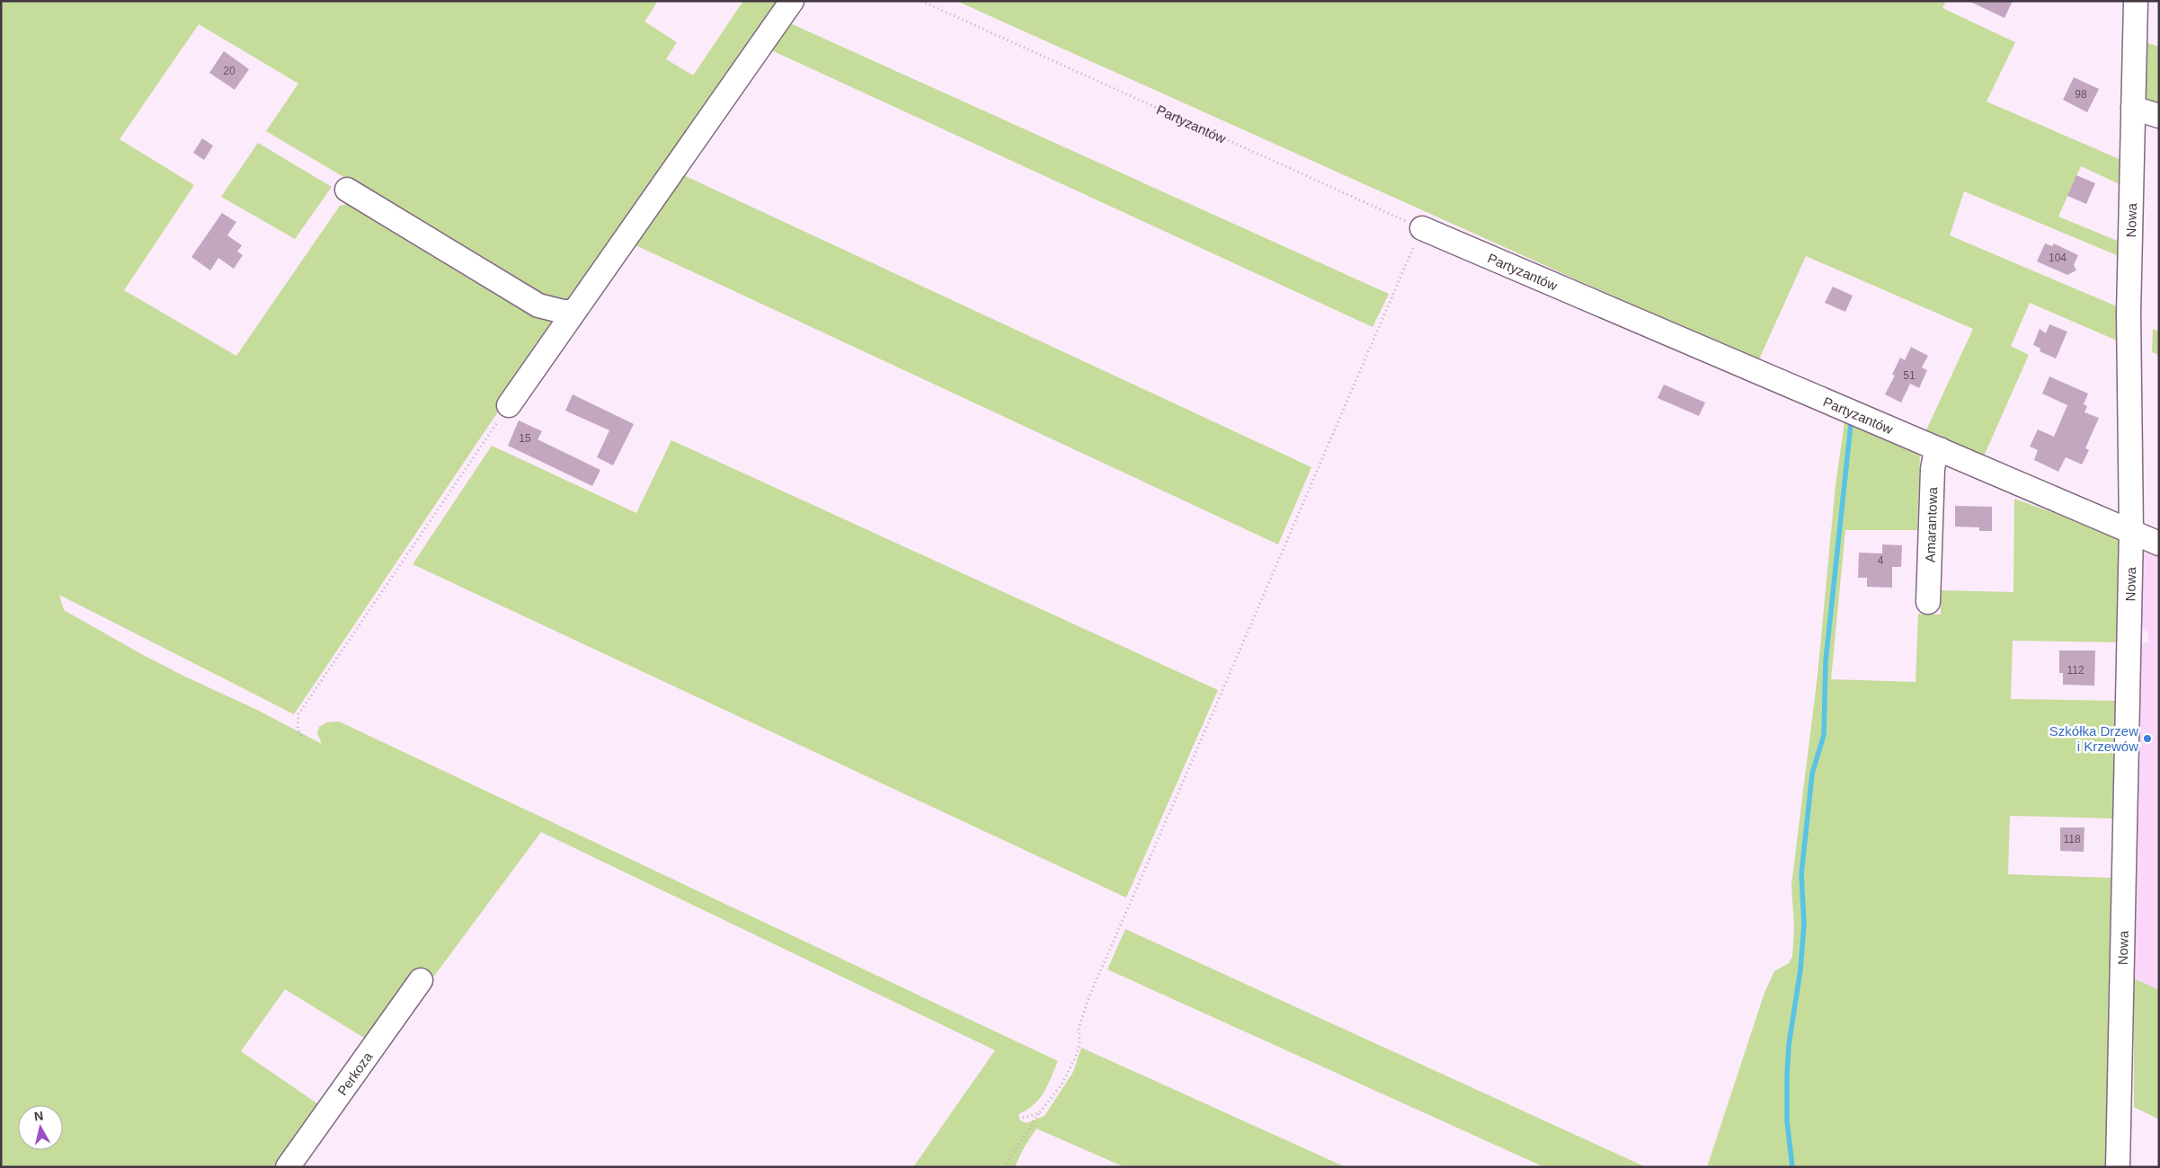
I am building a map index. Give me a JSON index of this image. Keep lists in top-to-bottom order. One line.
{"streets":{"street":["Partyzantów","Nowa","Amarantowa","Perkoza"]},"crossings":[["Partyzantów","Nowa"],["Partyzantów","Amarantowa"]],"places":["Szkółka Drzew i Krzewów"],"house_numbers":["20","98","104","51","15","4","112","118"],"north":"top"}
